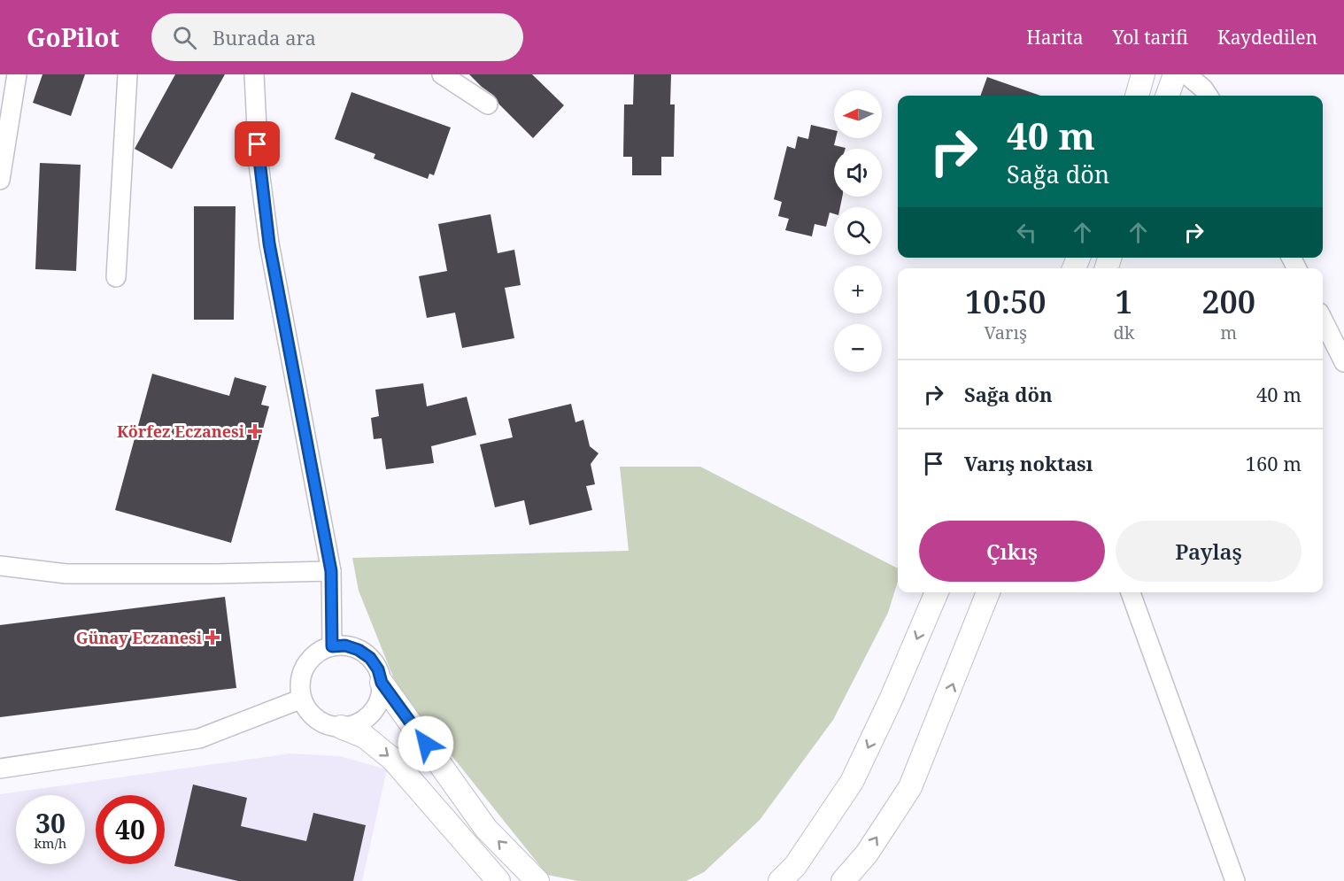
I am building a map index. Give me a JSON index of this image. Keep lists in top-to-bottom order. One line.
{"places":{"health":["Körfez Eczanesi","Günay Eczanesi"]},"north":"left","page":{"header":"GoPilot","search":"Burada ara","nav":["Harita","Yol tarifi","Kaydedilen"],"map_buttons":["+","−"],"turn":["40 m","Sağa dön"],"eta":["10:50","Varış","1","dk","200","m"],"list":[{"name":"Sağa dön","value":"40 m"},{"name":"Varış noktası","value":"160 m"}],"buttons":["Çıkış","Paylaş"],"speed":"30 km/h","limit":"40"}}
